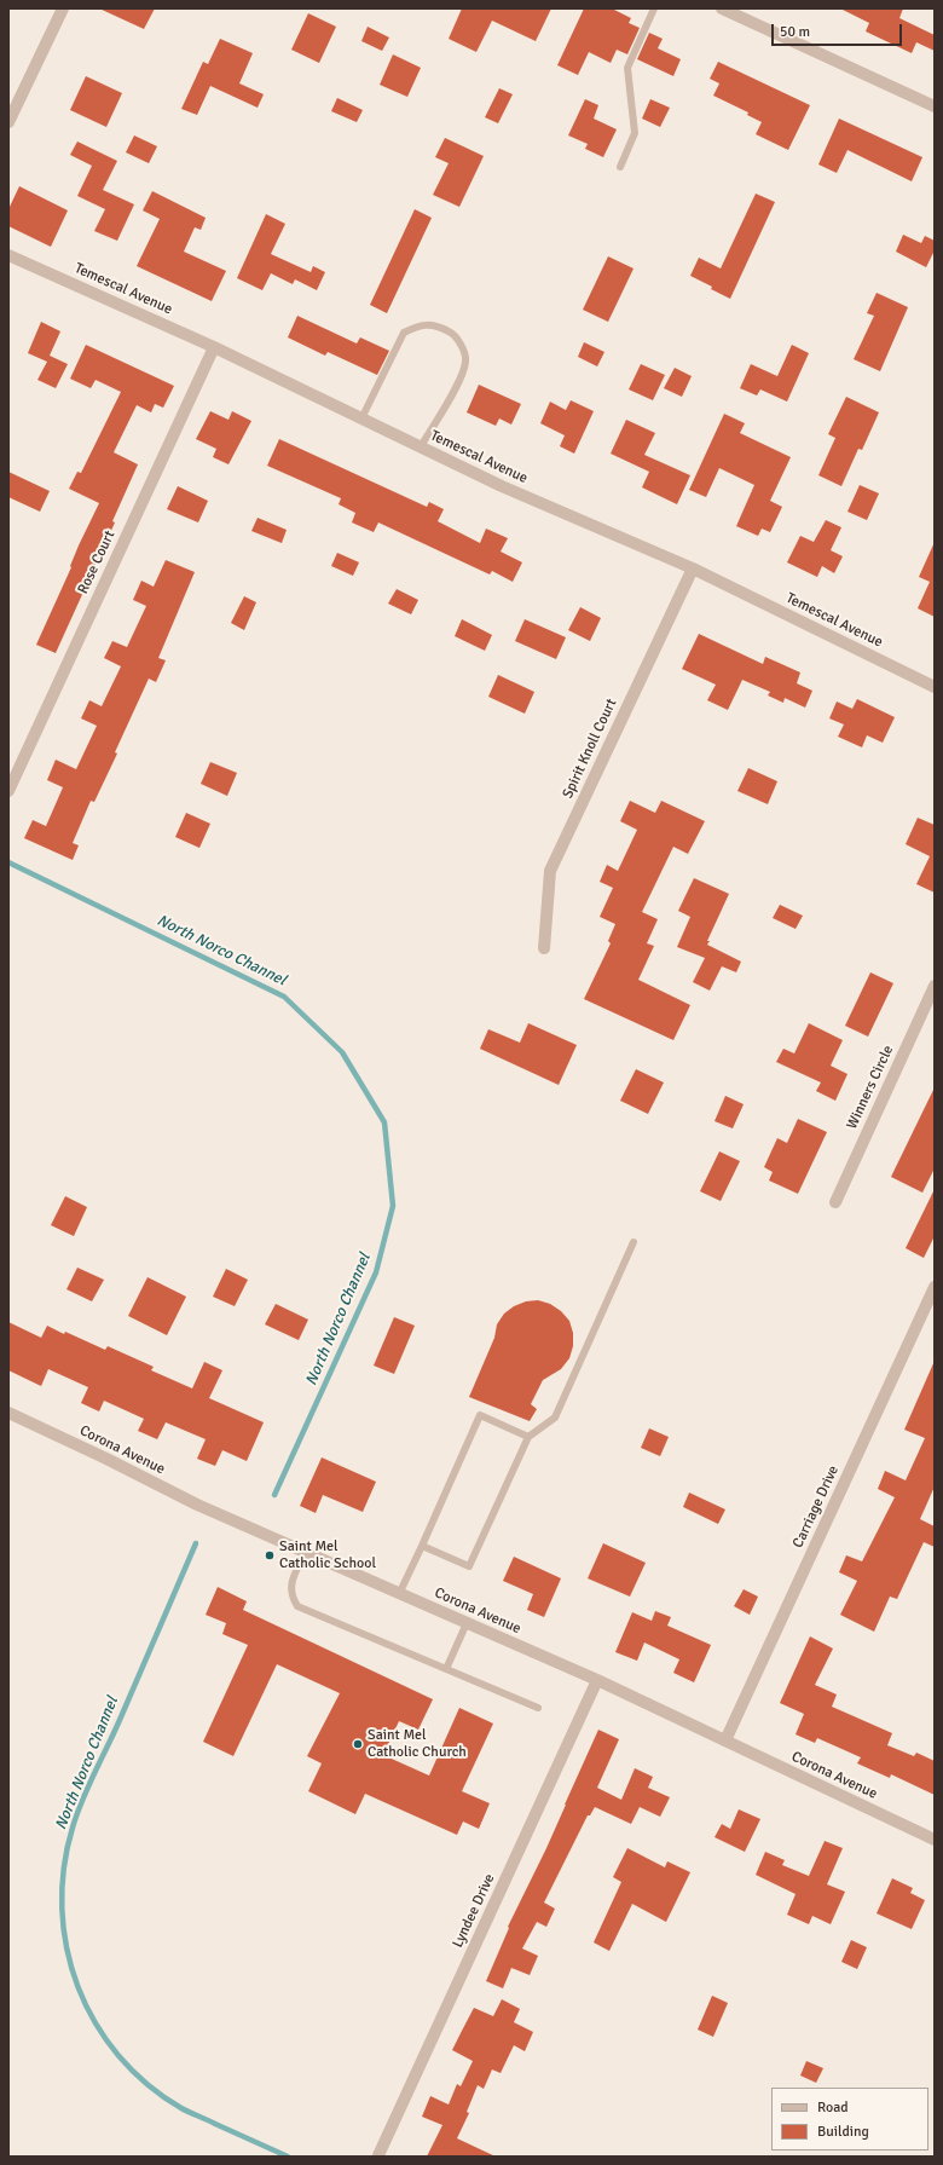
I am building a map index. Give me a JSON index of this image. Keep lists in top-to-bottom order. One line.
{"streets":{"street":["Temescal Avenue","Rose Court","Spirit Knoll Court","Winners Circle","Corona Avenue","Carriage Drive","Lyndee Drive"]},"crossings":[["Temescal Avenue","Rose Court"],["Temescal Avenue","Spirit Knoll Court"],["Corona Avenue","Carriage Drive"],["Corona Avenue","Lyndee Drive"]],"water":["North Norco Channel"],"places":["Saint Mel Catholic School","Saint Mel Catholic Church"],"legend":["Road","Building"],"scale_bar":"50 m"}
